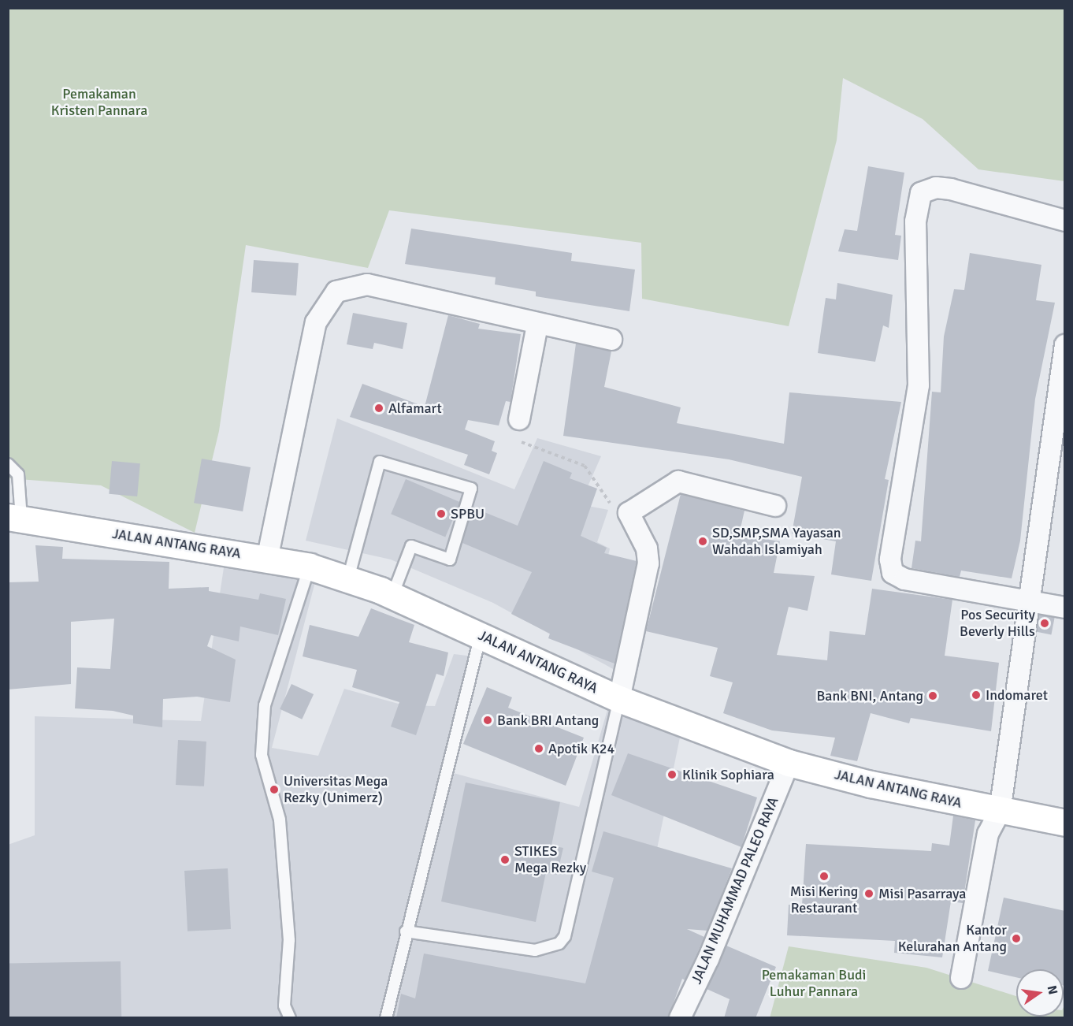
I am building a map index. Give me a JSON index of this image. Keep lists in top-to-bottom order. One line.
{"streets":{"main road":["JALAN ANTANG RAYA"],"street":["JALAN MUHAMMAD PALEO RAYA"]},"crossings":[["JALAN ANTANG RAYA","JALAN MUHAMMAD PALEO RAYA"]],"parks":["Pemakaman Kristen Pannara","Pemakaman Budi Luhur Pannara"],"places":["Alfamart","SPBU","SD,SMP,SMA Yayasan Wahdah Islamiyah","Pos Security Beverly Hills","Indomaret","Bank BNI, Antang","Bank BRI Antang","Apotik K24","Klinik Sophiara","Universitas Mega Rezky (Unimerz)","STIKES Mega Rezky","Misi Kering Restaurant","Misi Pasarraya","Kantor Kelurahan Antang"],"north":"right"}
